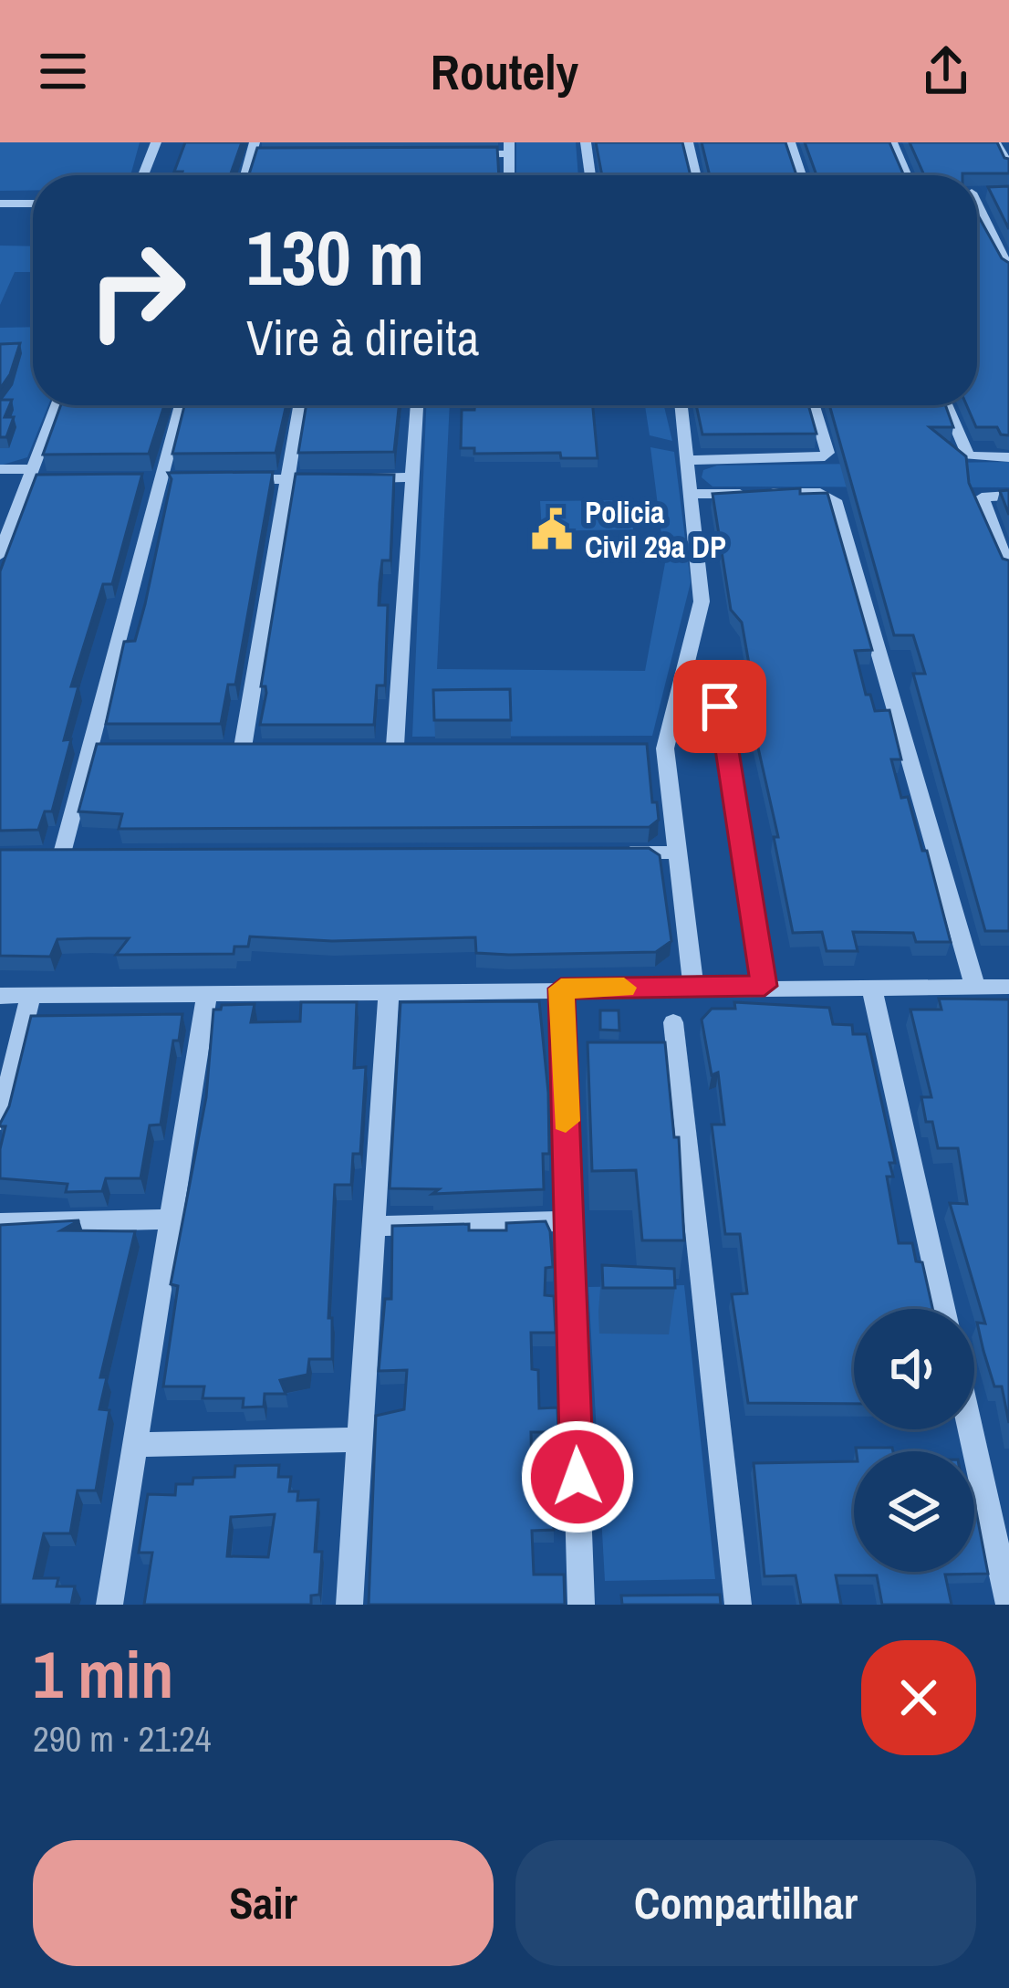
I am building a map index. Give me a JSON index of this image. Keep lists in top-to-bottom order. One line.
{"places":{"public building":["Policia Civil 29a DP"]},"page":{"header":"Routely","turn":["130 m","Vire à direita"],"heading":["1 min","290 m · 21:24"],"buttons":["Sair","Compartilhar"]}}
